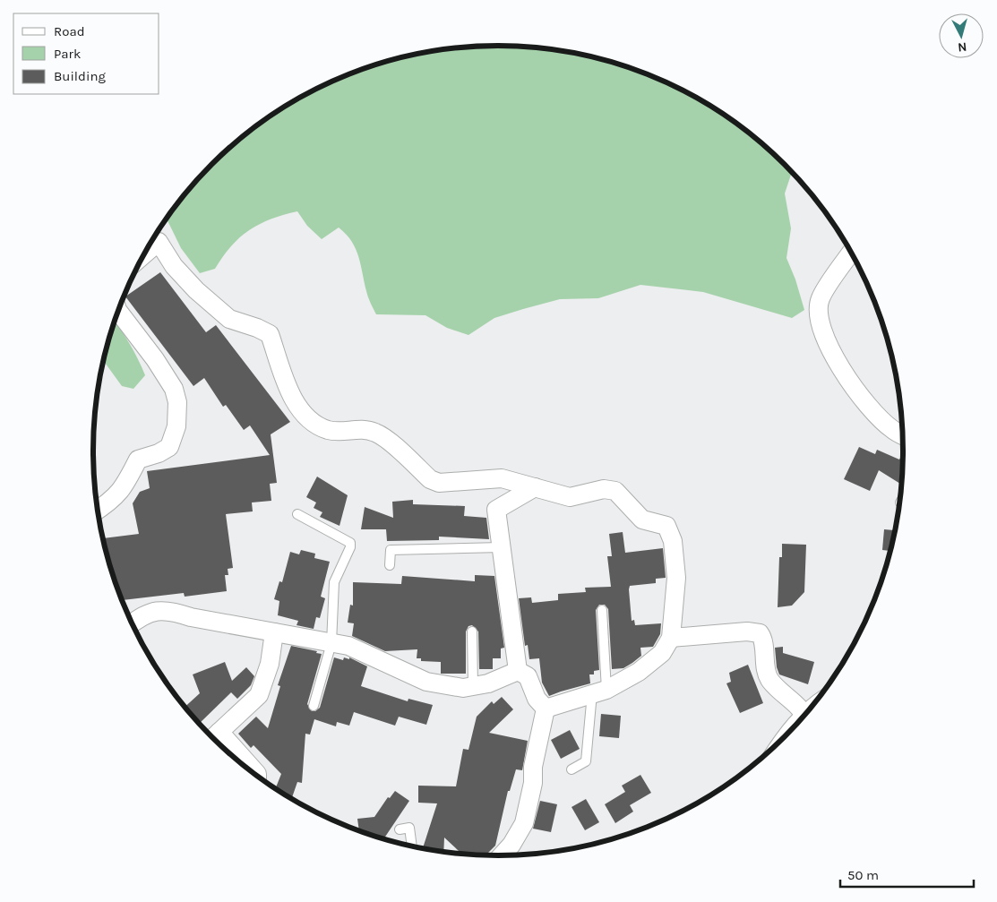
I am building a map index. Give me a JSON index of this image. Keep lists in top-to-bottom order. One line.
{"legend":["Road","Park","Building"],"scale_bar":"50 m","north":"bottom"}
